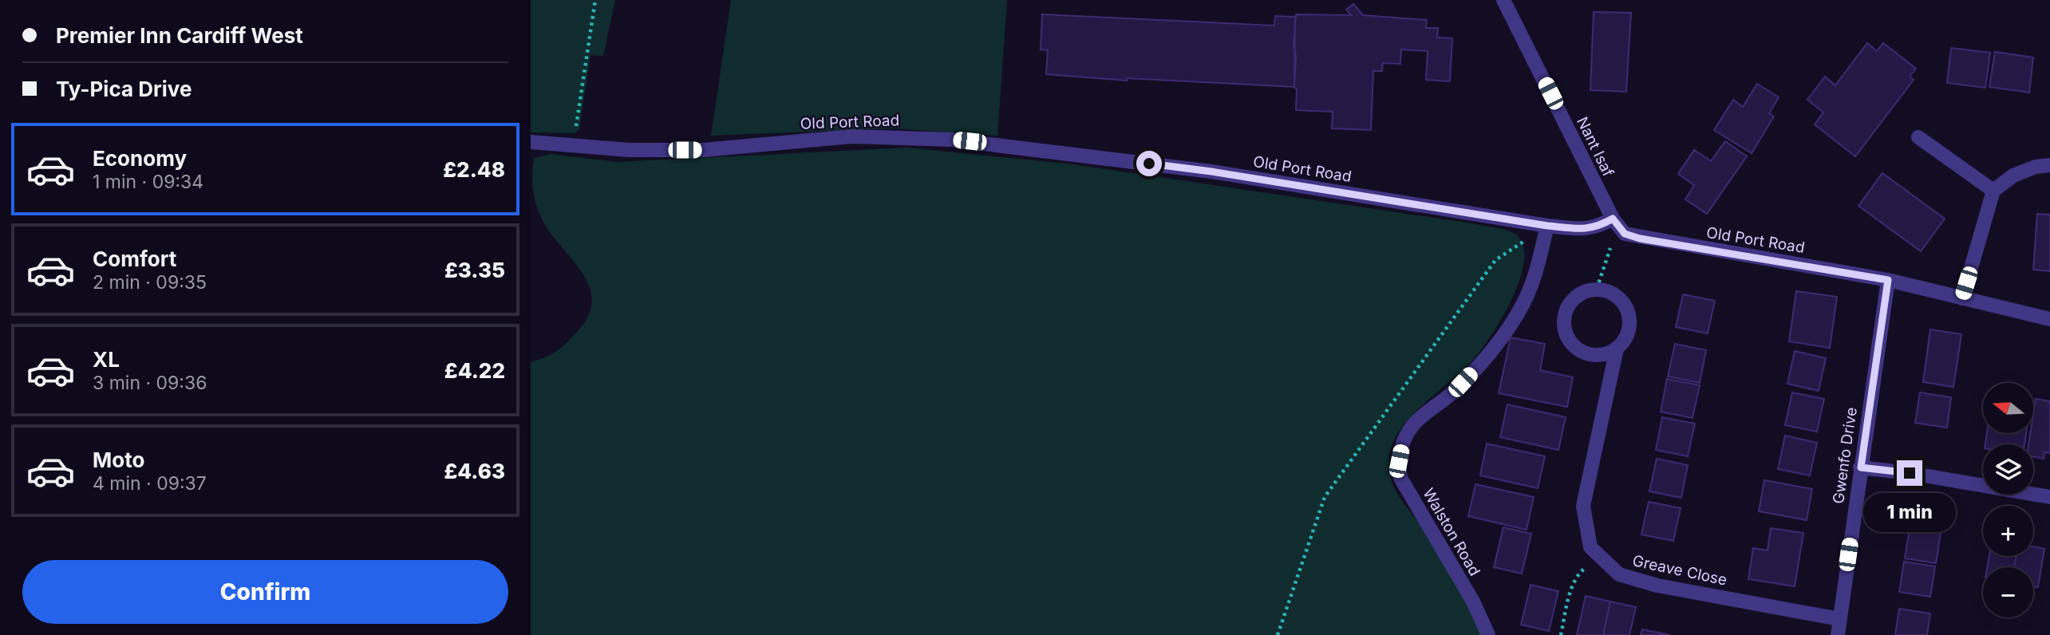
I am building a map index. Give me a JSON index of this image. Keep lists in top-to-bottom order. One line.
{"streets":{"street":["Old Port Road","Nant Isaf","Gwenfo Drive","Walston Road","Greave Close"]},"crossings":[["Old Port Road","Nant Isaf"],["Old Port Road","Gwenfo Drive"],["Old Port Road","Walston Road"],["Gwenfo Drive","Greave Close"]],"north":"left","page":{"banner":["Premier Inn Cardiff West","Ty-Pica Drive"],"list":[{"name":"Economy","note":"1 min · 09:34","value":"£2.48"},{"name":"Comfort","note":"2 min · 09:35","value":"£3.35"},{"name":"XL","note":"3 min · 09:36","value":"£4.22"},{"name":"Moto","note":"4 min · 09:37","value":"£4.63"}],"map_buttons":["+","−"],"bubble":"1 min","buttons":"Confirm"}}
